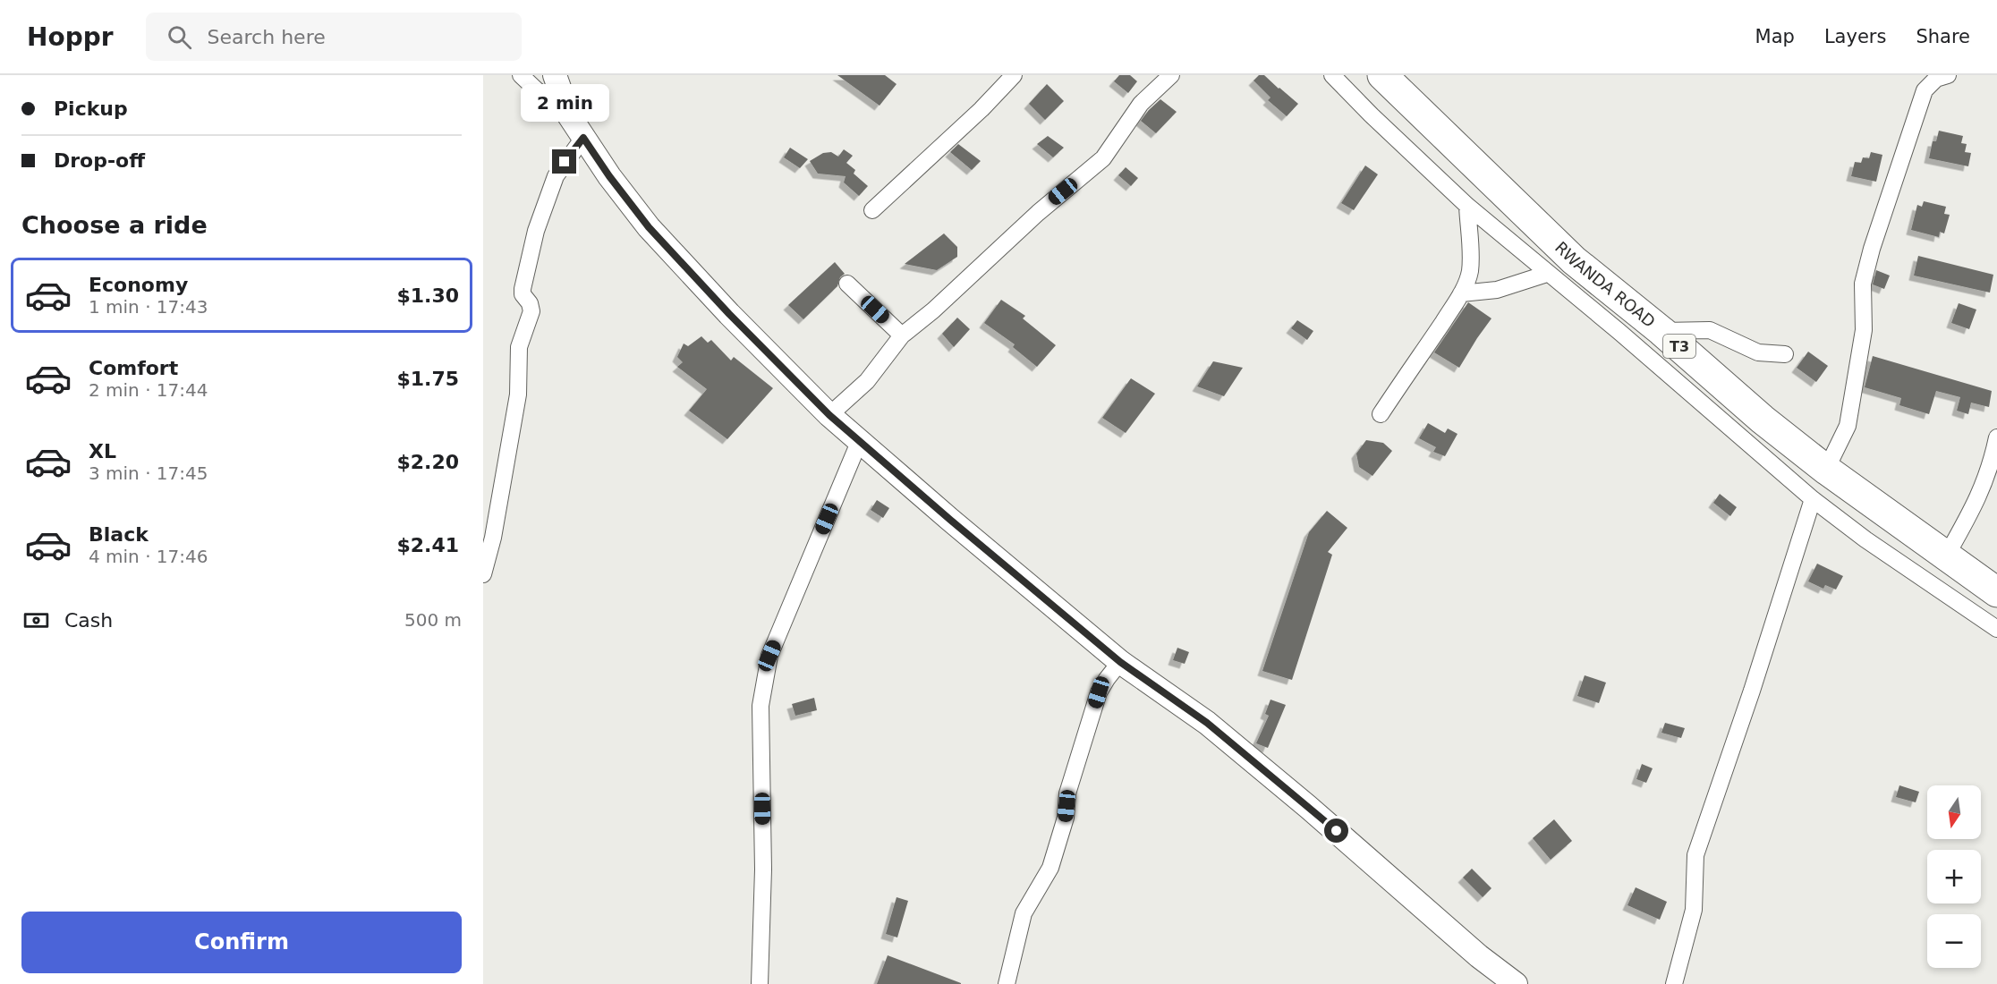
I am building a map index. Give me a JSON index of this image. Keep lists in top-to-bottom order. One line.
{"streets":{"highway":["RWANDA ROAD","T3"]},"north":"bottom","page":{"header":"Hoppr","search":"Search here","nav":["Map","Layers","Share"],"banner":["Pickup","Drop-off"],"bubble":"2 min","heading":"Choose a ride","list":[{"name":"Economy","note":"1 min · 17:43","value":"$1.30"},{"name":"Comfort","note":"2 min · 17:44","value":"$1.75"},{"name":"XL","note":"3 min · 17:45","value":"$2.20"},{"name":"Black","note":"4 min · 17:46","value":"$2.41"}],"pay":["Cash","500 m"],"map_buttons":["+","−"],"buttons":"Confirm"}}
